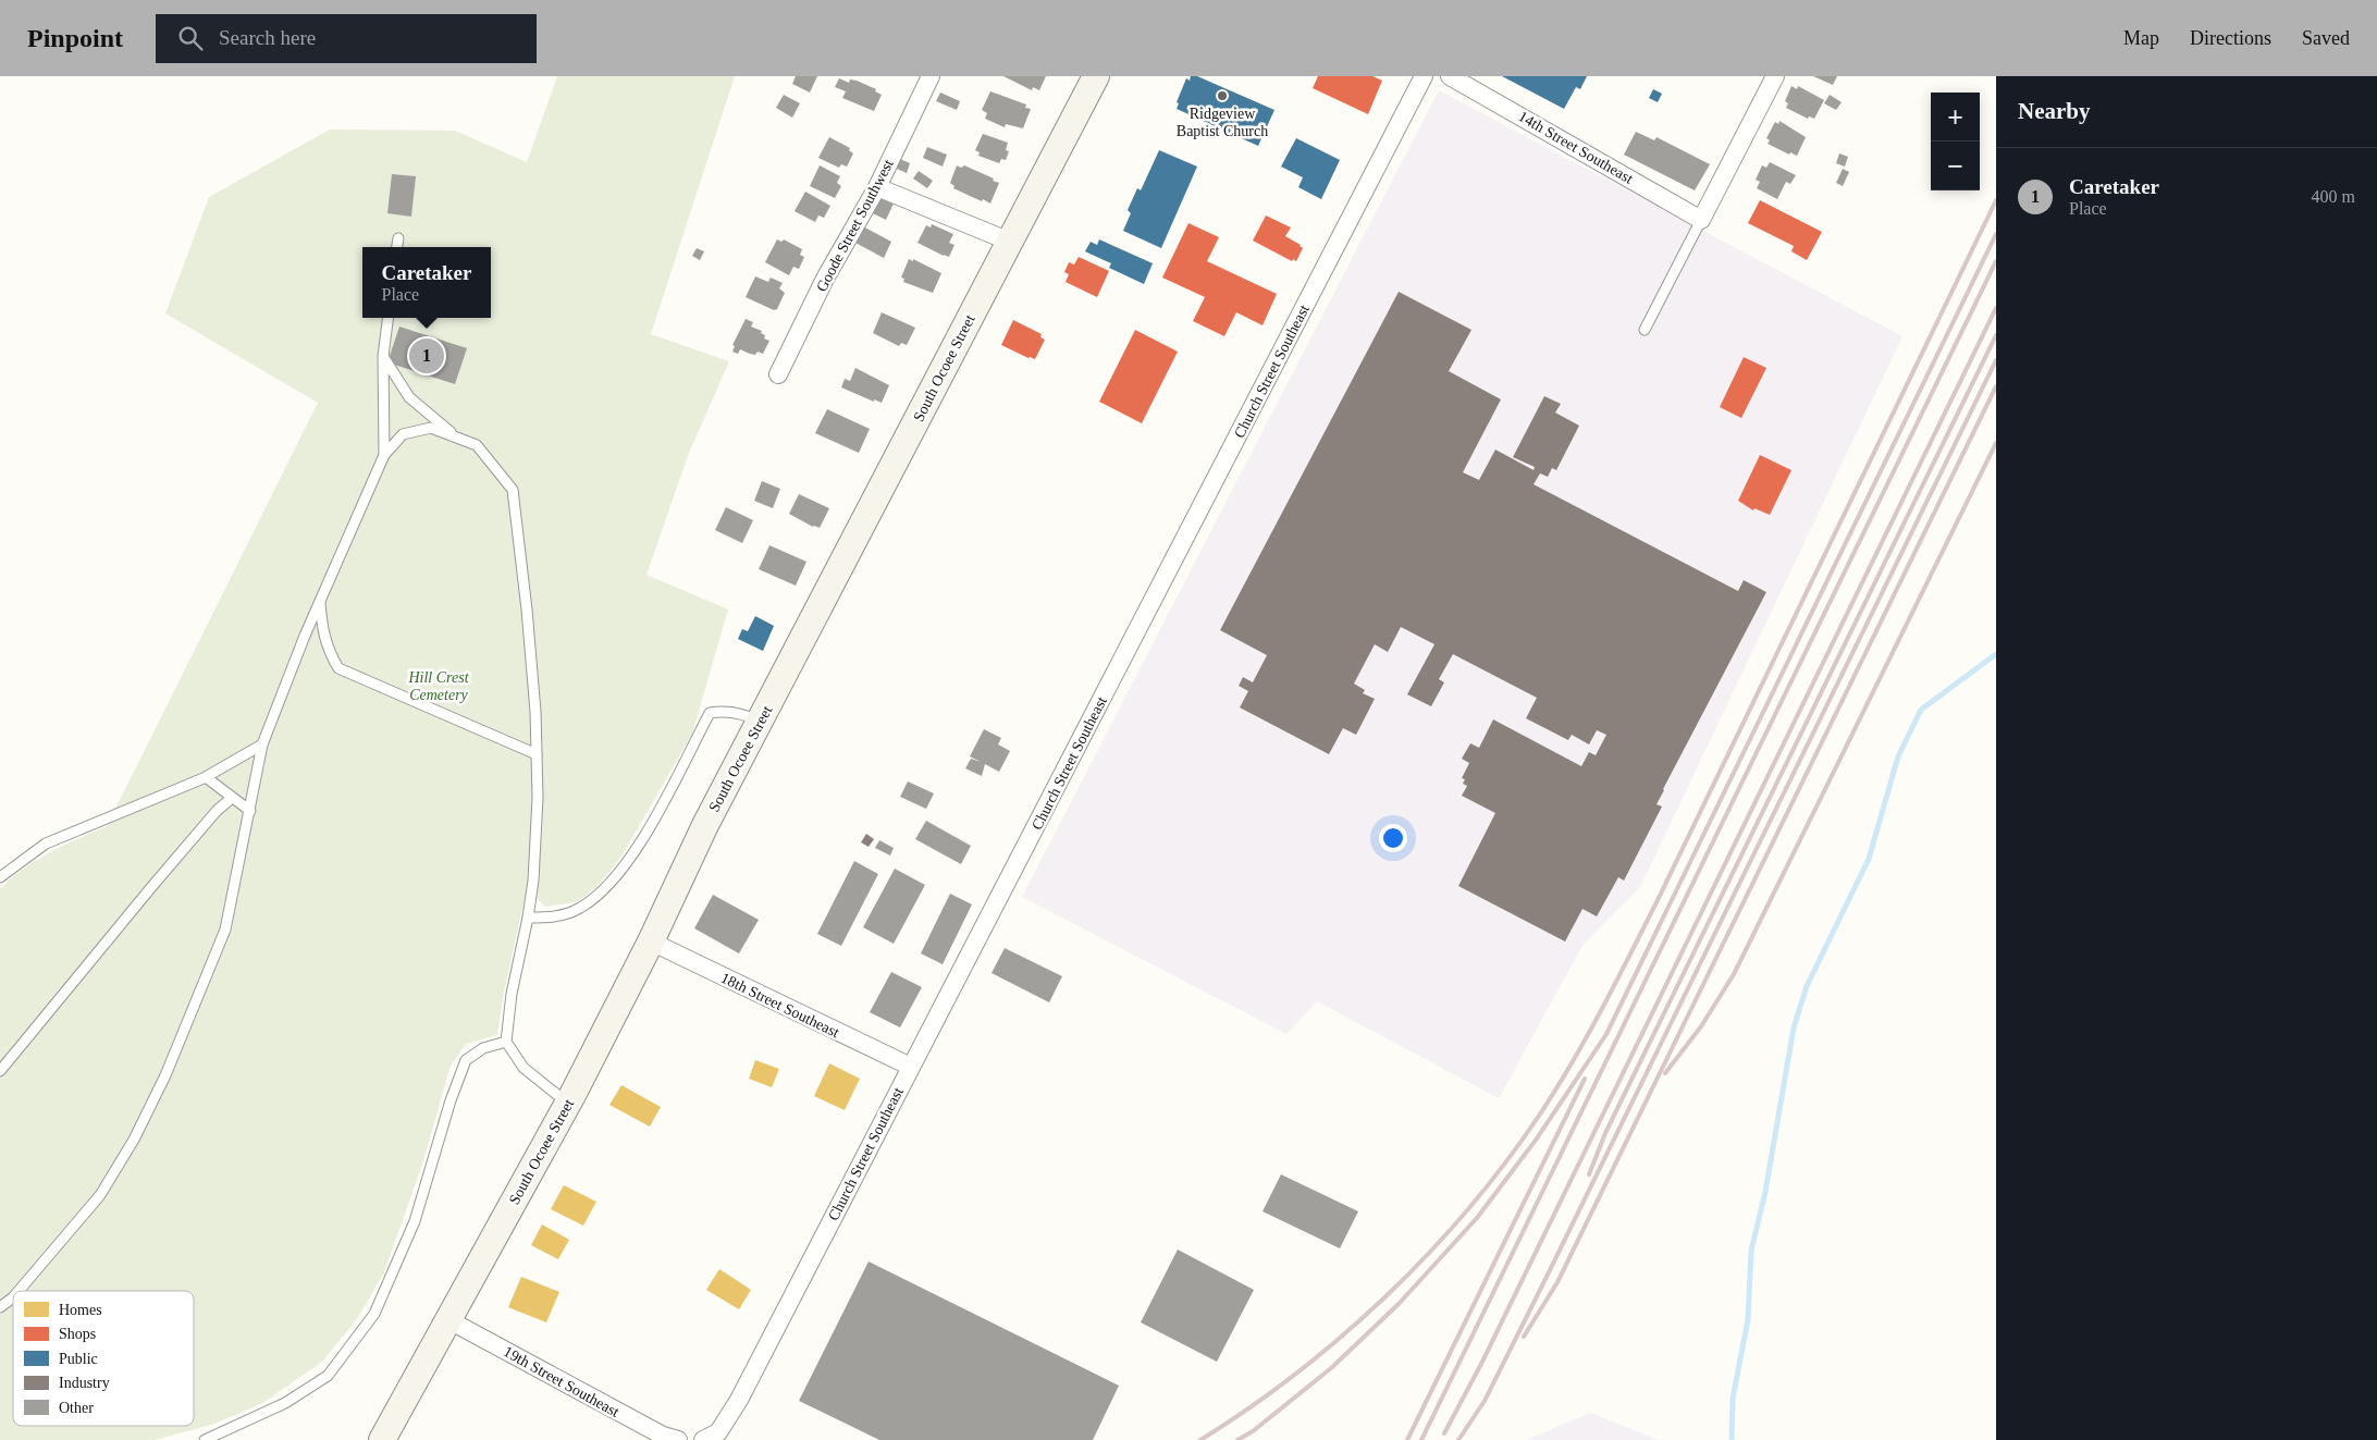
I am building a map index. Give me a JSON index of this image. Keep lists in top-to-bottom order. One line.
{"streets":{"street":["14th Street Southeast","Goode Street Southwest","South Ocoee Street","Church Street Southeast","18th Street Southeast","19th Street Southeast"]},"crossings":[["South Ocoee Street","18th Street Southeast"],["South Ocoee Street","19th Street Southeast"],["Church Street Southeast","18th Street Southeast"]],"parks":["Hill Crest Cemetery"],"places":["Ridgeview Baptist Church"],"legend":["Homes","Shops","Public","Industry","Other"],"page":{"header":"Pinpoint","search":"Search here","nav":["Map","Directions","Saved"],"heading":"Nearby","map_buttons":["+","−"],"list":[{"mark":"1","name":"Caretaker","note":"Place","value":"400 m"}],"popup":["Caretaker","Place"],"pins":"1"}}
